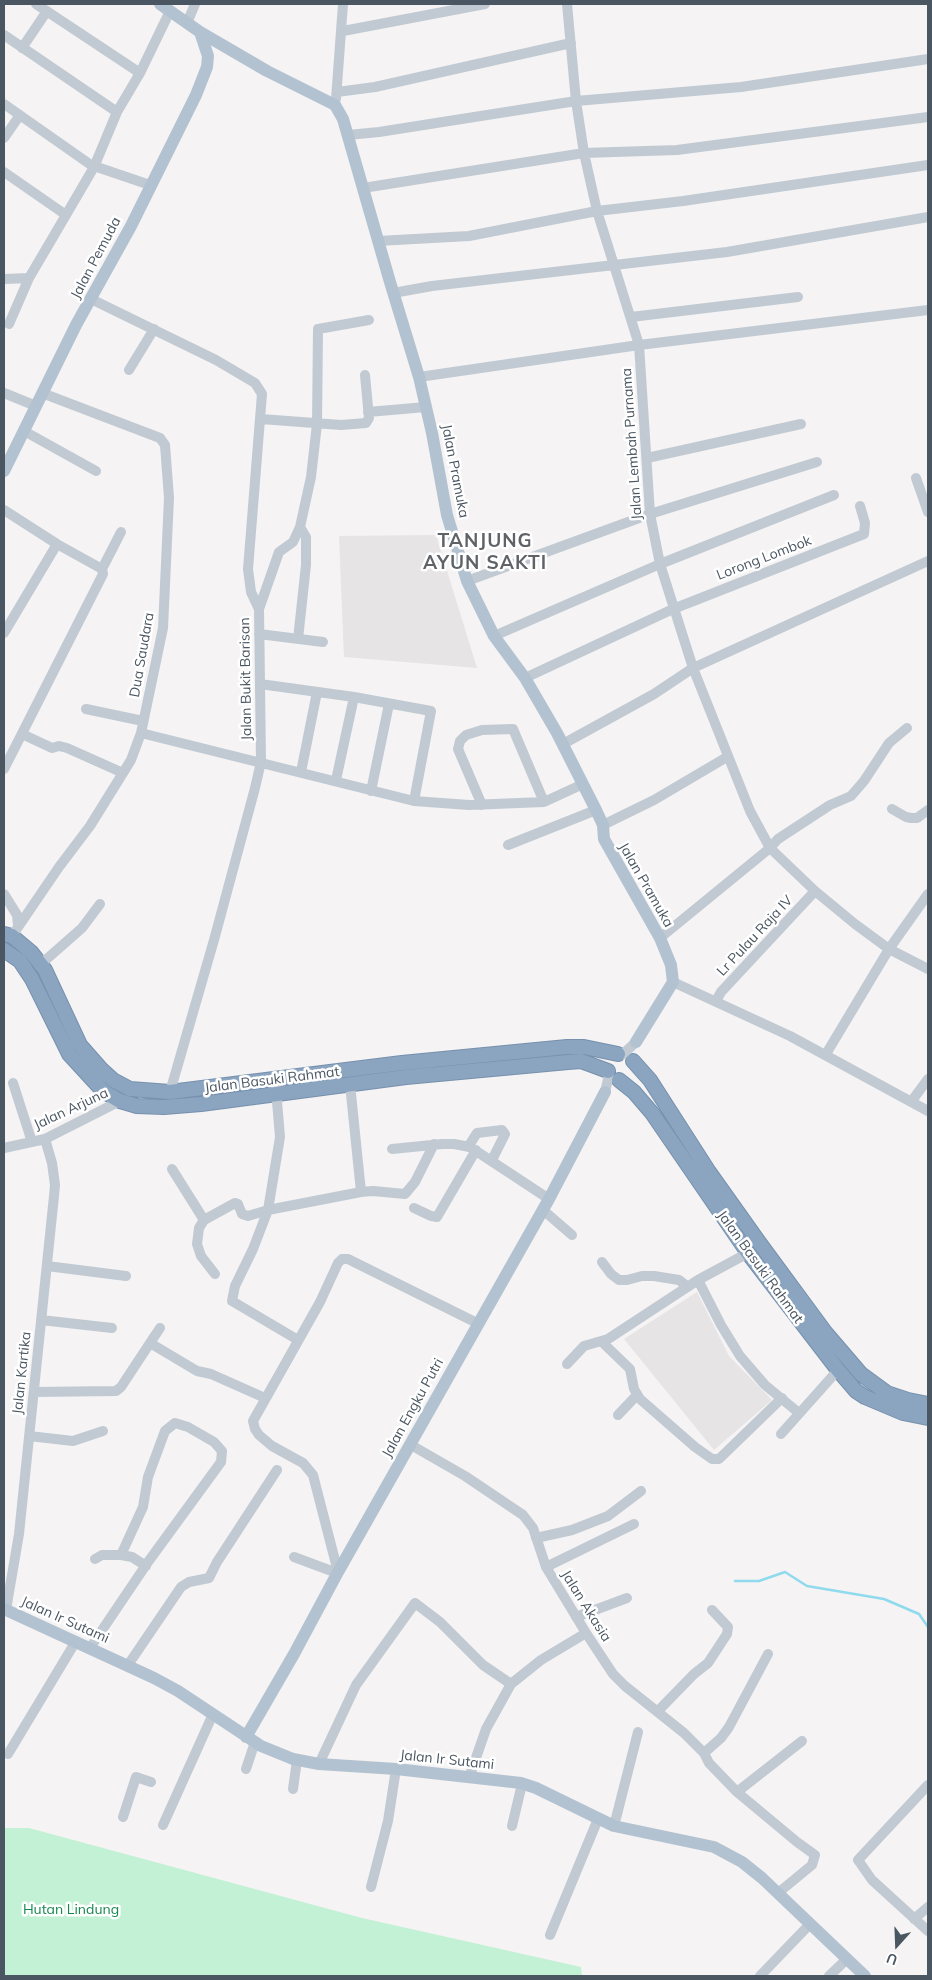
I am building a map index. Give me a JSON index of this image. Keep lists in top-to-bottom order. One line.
{"streets":{"highway":["Jalan Basuki Rahmat"],"main road":["Jalan Pemuda","Jalan Pramuka","Jalan Engku Putri","Jalan Ir Sutami"],"street":["Jalan Lembah Purnama","Lorong Lombok","Dua Saudara","Jalan Bukit Barisan","Lr Pulau Raja IV","Jalan Arjuna","Jalan Kartika","Jalan Akasia"]},"crossings":[["Jalan Pemuda","Dua Saudara"],["Jalan Pemuda","Jalan Bukit Barisan"],["Jalan Lembah Purnama","Lorong Lombok"],["Jalan Lembah Purnama","Lr Pulau Raja IV"],["Jalan Pramuka","Lorong Lombok"],["Dua Saudara","Jalan Basuki Rahmat"],["Jalan Bukit Barisan","Jalan Basuki Rahmat"],["Jalan Basuki Rahmat","Jalan Arjuna"],["Jalan Arjuna","Jalan Kartika"],["Jalan Kartika","Jalan Ir Sutami"],["Jalan Engku Putri","Jalan Akasia"],["Jalan Engku Putri","Jalan Ir Sutami"],["Jalan Akasia","Jalan Ir Sutami"]],"districts":["TANJUNG AYUN SAKTI"],"parks":["Hutan Lindung"],"north":"bottom"}
